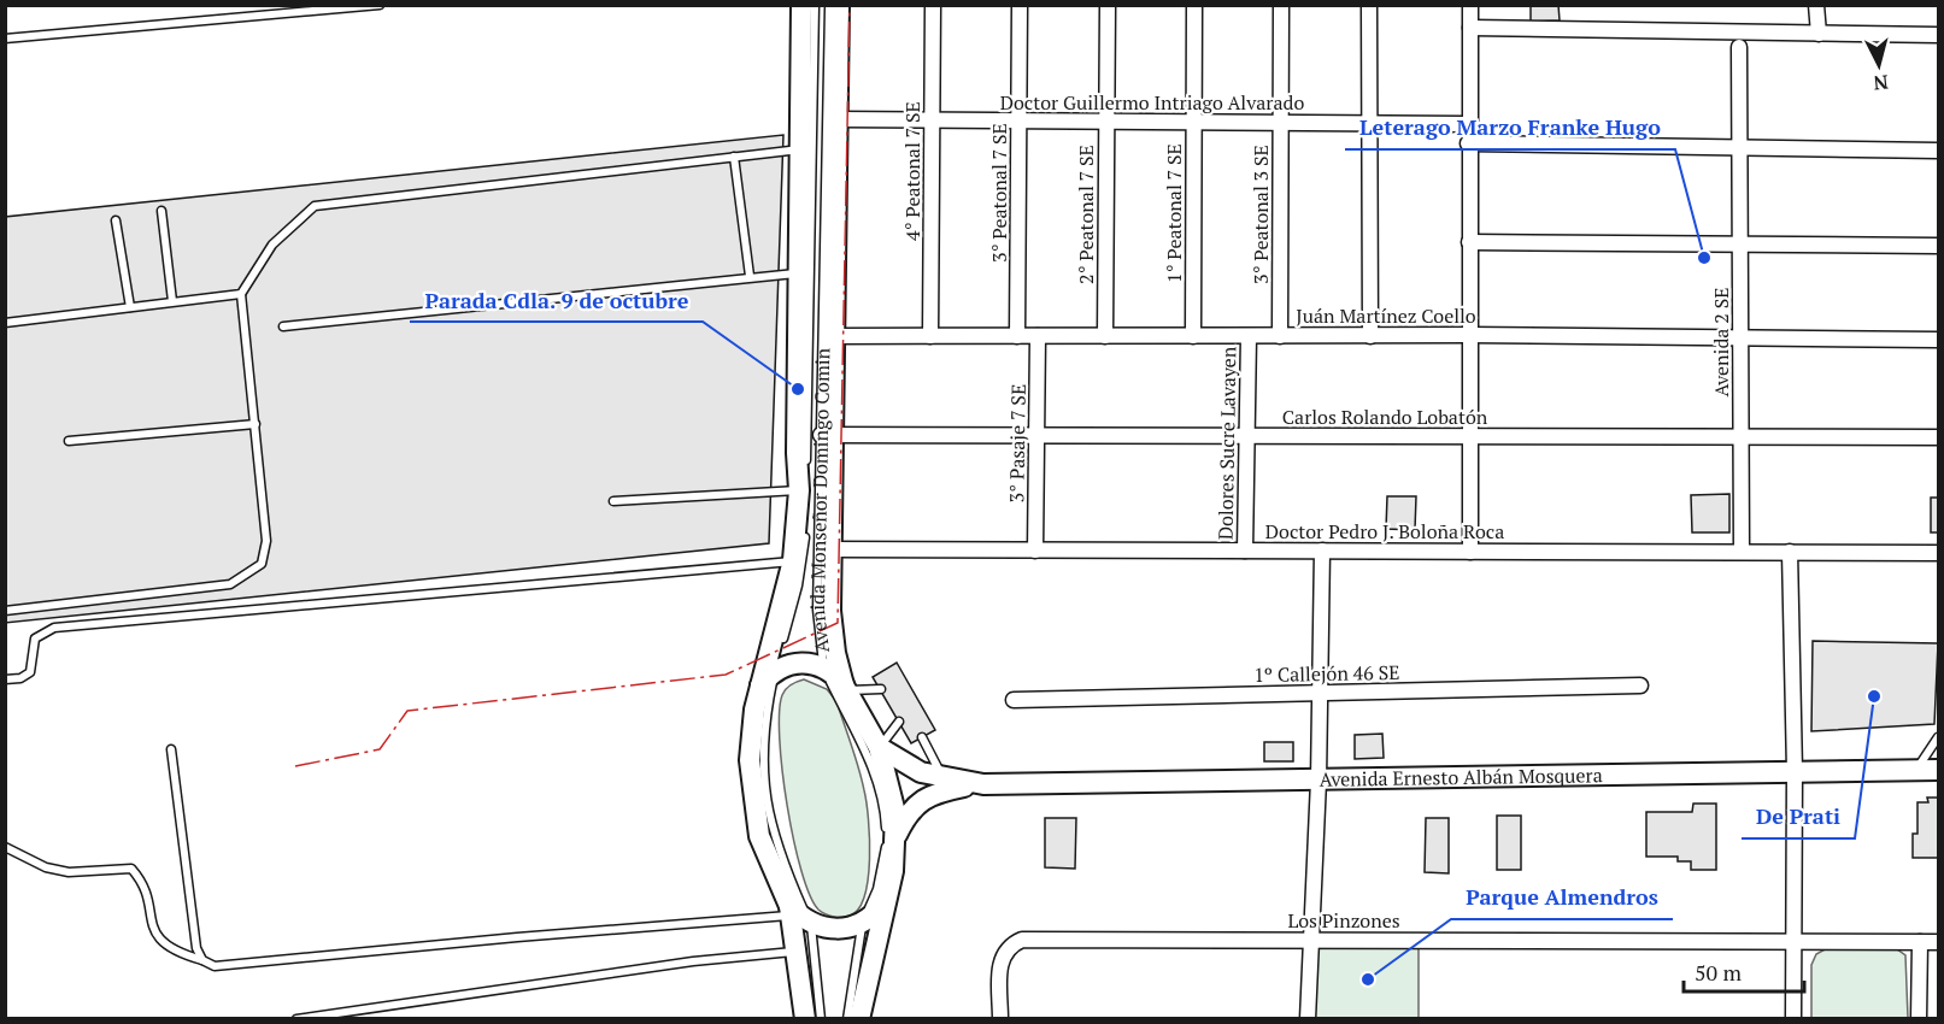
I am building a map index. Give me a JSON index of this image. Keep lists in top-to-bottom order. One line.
{"streets":{"main road":["Avenida Monseñor Domingo Comin","Avenida Ernesto Albán Mosquera"],"street":["Doctor Guillermo Intriago Alvarado","4° Peatonal 7 SE","3° Peatonal 7 SE","1° Peatonal 7 SE","2° Peatonal 7 SE","3° Peatonal 3 SE","Juán Martínez Coello","Avenida 2 SE","Carlos Rolando Lobatón","3° Pasaje 7 SE","Dolores Sucre Lavayen","Doctor Pedro J. Boloña Roca","1º Callejón 46 SE","Los Pinzones"]},"crossings":[["Doctor Guillermo Intriago Alvarado","4° Peatonal 7 SE"],["Doctor Guillermo Intriago Alvarado","3° Peatonal 7 SE"],["Doctor Guillermo Intriago Alvarado","1° Peatonal 7 SE"],["Doctor Guillermo Intriago Alvarado","2° Peatonal 7 SE"],["Doctor Guillermo Intriago Alvarado","3° Peatonal 3 SE"],["Doctor Guillermo Intriago Alvarado","Avenida Monseñor Domingo Comin"],["4° Peatonal 7 SE","Juán Martínez Coello"],["3° Peatonal 7 SE","Juán Martínez Coello"],["1° Peatonal 7 SE","Juán Martínez Coello"],["2° Peatonal 7 SE","Juán Martínez Coello"],["3° Peatonal 3 SE","Juán Martínez Coello"],["Juán Martínez Coello","Avenida 2 SE"],["Juán Martínez Coello","3° Pasaje 7 SE"],["Juán Martínez Coello","Dolores Sucre Lavayen"],["Juán Martínez Coello","Avenida Monseñor Domingo Comin"],["Avenida 2 SE","Carlos Rolando Lobatón"],["Avenida 2 SE","Doctor Pedro J. Boloña Roca"],["Carlos Rolando Lobatón","3° Pasaje 7 SE"],["Carlos Rolando Lobatón","Dolores Sucre Lavayen"],["Carlos Rolando Lobatón","Avenida Monseñor Domingo Comin"],["3° Pasaje 7 SE","Doctor Pedro J. Boloña Roca"],["Dolores Sucre Lavayen","Doctor Pedro J. Boloña Roca"],["Avenida Monseñor Domingo Comin","Doctor Pedro J. Boloña Roca"],["Avenida Monseñor Domingo Comin","Avenida Ernesto Albán Mosquera"]],"places":["Leterago Marzo Franke Hugo","Parada Cdla. 9 de octubre","De Prati","Parque Almendros"],"scale_bar":"50 m","north":"bottom"}
